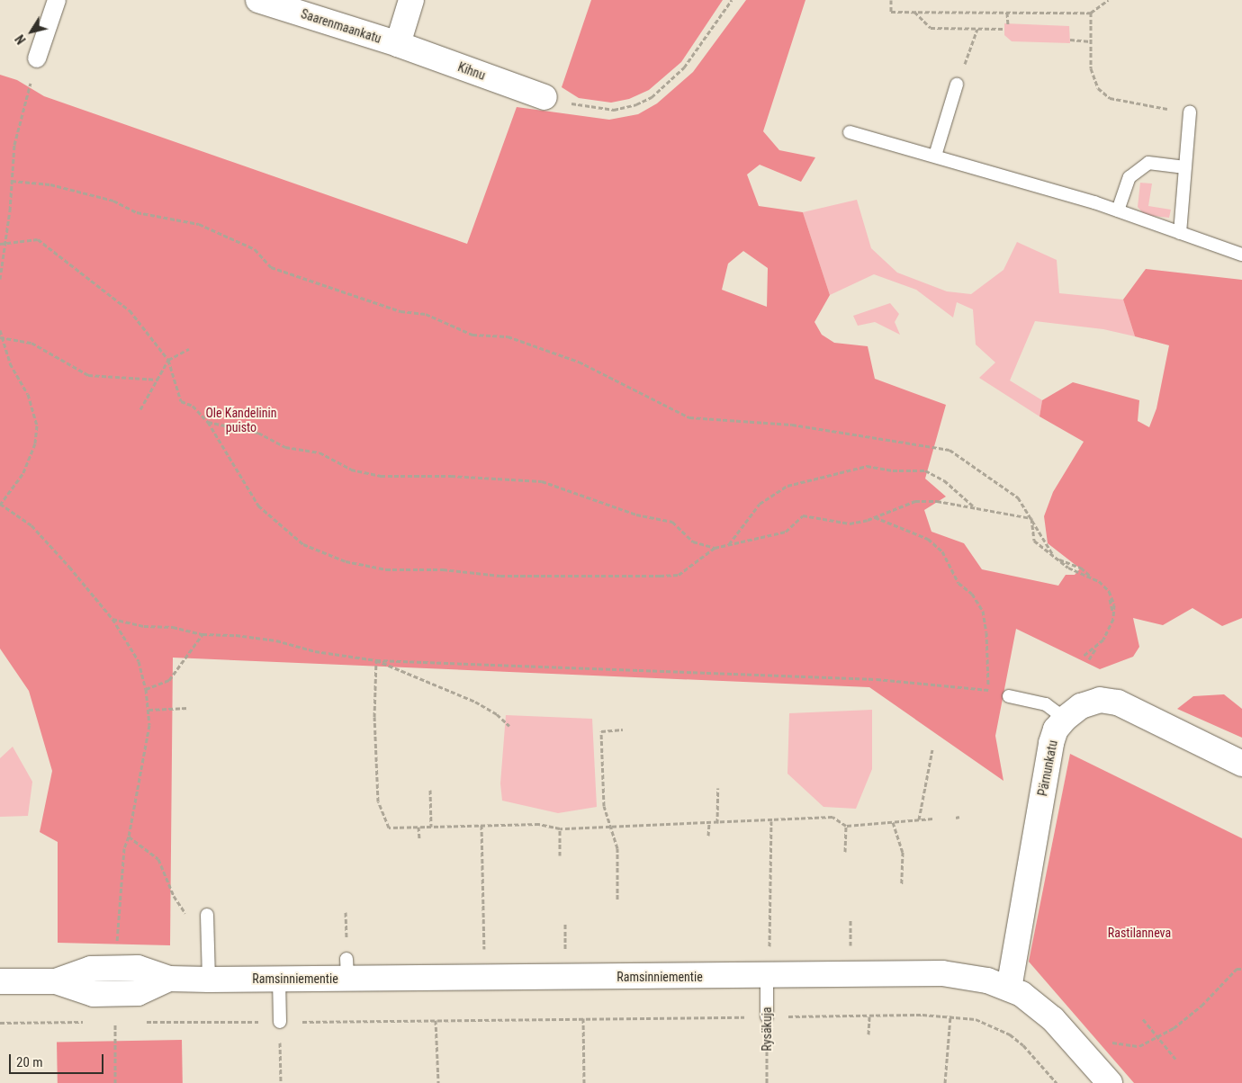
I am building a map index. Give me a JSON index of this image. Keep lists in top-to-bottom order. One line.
{"streets":{"street":["Saarenmaankatu","Kihnu","Pärnunkatu","Ramsinniementie"],"lane":["Rysäkuja"]},"crossings":[["Saarenmaankatu","Kihnu"],["Pärnunkatu","Ramsinniementie"],["Ramsinniementie","Rysäkuja"]],"parks":["Ole Kandelinin puisto","Rastilanneva"],"scale_bar":"20 m","north":"bottom left"}
